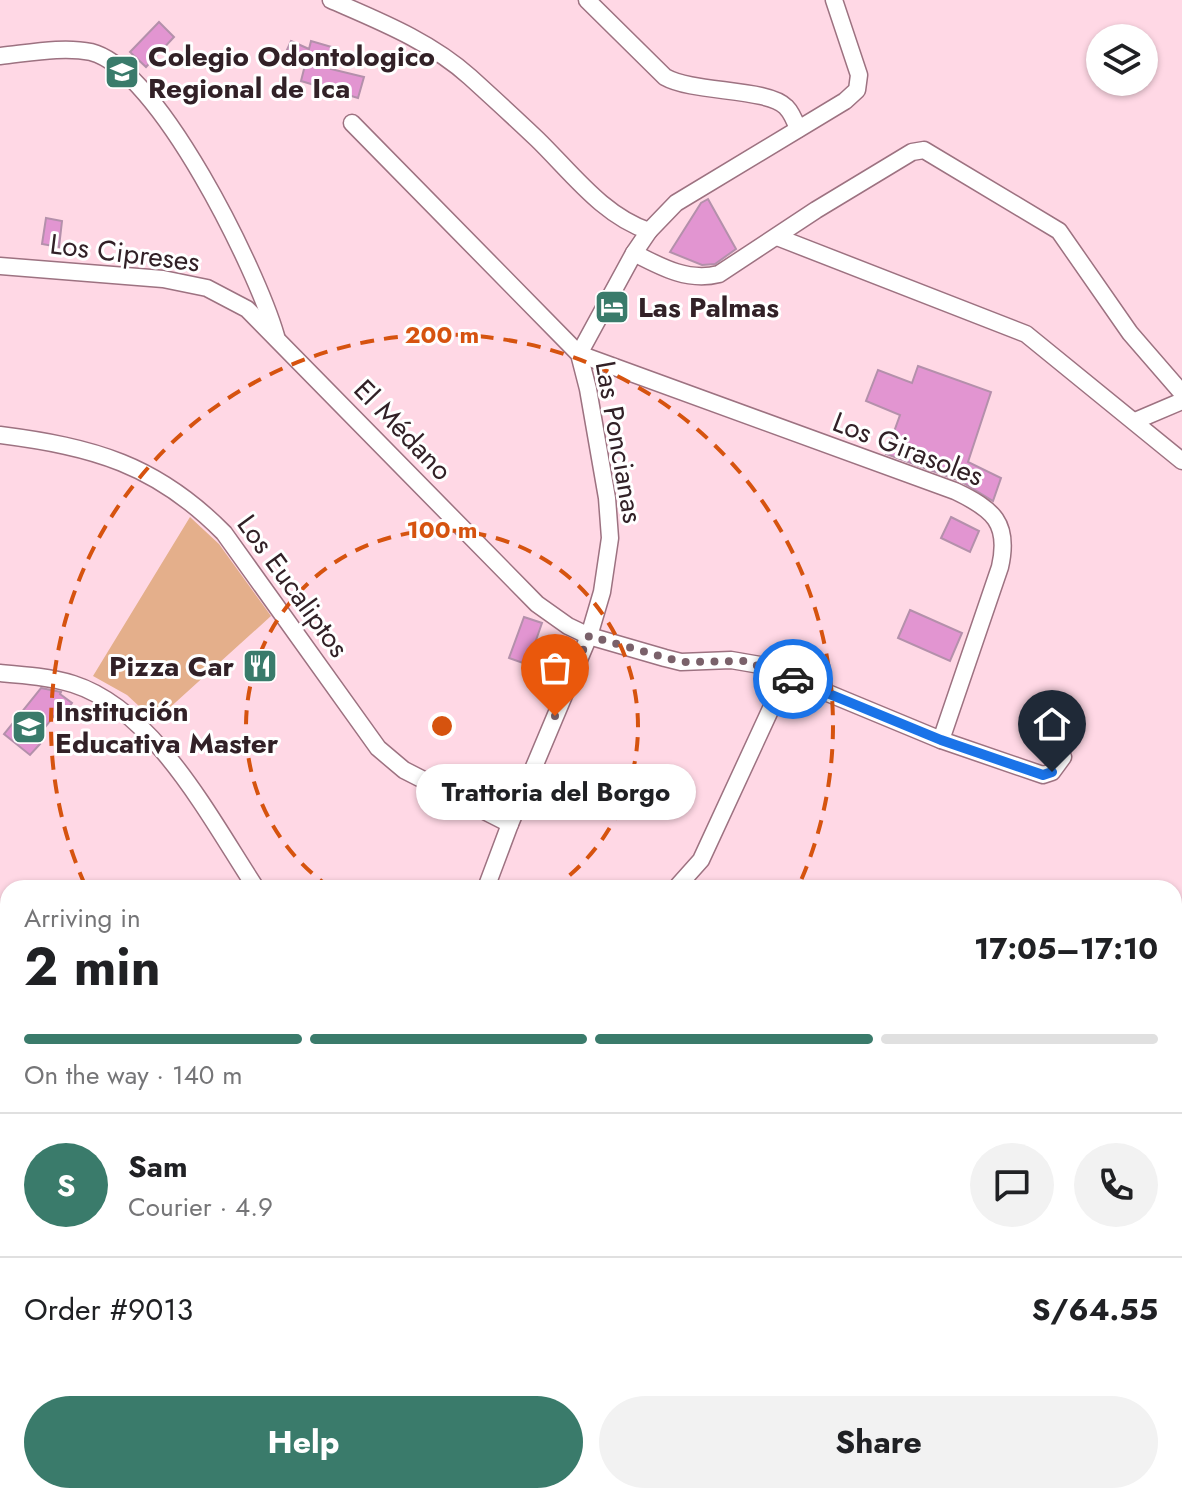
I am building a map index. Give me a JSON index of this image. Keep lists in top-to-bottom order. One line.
{"streets":{"street":["Los Cipreses","El Médano","Las Poncianas","Los Girasoles","Los Eucaliptos"]},"crossings":[["Los Cipreses","El Médano"],["El Médano","Las Poncianas"],["El Médano","Los Girasoles"],["Las Poncianas","Los Girasoles"],["Las Poncianas","Los Eucaliptos"]],"places":{"school or university":["Colegio Odontologico Regional de Ica","Institución Educativa Master"],"hotel":["Las Palmas"],"restaurant":["Pizza Car"],"other":["Trattoria del Borgo"]},"page":{"bubble":"Trattoria del Borgo","heading":["2 min","Arriving in","17:05–17:10"],"panel":["Sam","Courier · 4.9","Order #9013","S/64.55"],"bar":"On the way · 140 m","round":"S","buttons":["Help","Share"]},"rings":["200 m","100 m"]}
